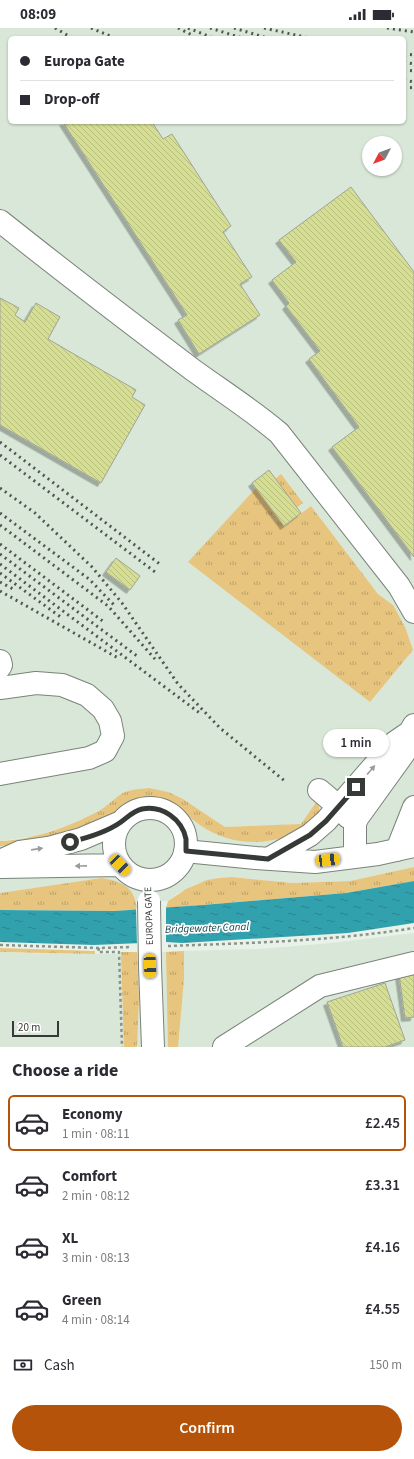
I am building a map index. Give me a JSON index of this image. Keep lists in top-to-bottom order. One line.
{"streets":{"street":["EUROPA GATE"]},"water":["Bridgewater Canal"],"scale_bar":"20 m","north":"bottom left","page":{"status":"08:09","banner":["Europa Gate","Drop-off"],"bubble":"1 min","scale":"20 m","heading":"Choose a ride","list":[{"name":"Economy","note":"1 min · 08:11","value":"£2.45"},{"name":"Comfort","note":"2 min · 08:12","value":"£3.31"},{"name":"XL","note":"3 min · 08:13","value":"£4.16"},{"name":"Green","note":"4 min · 08:14","value":"£4.55"}],"pay":["Cash","150 m"],"buttons":"Confirm"}}
